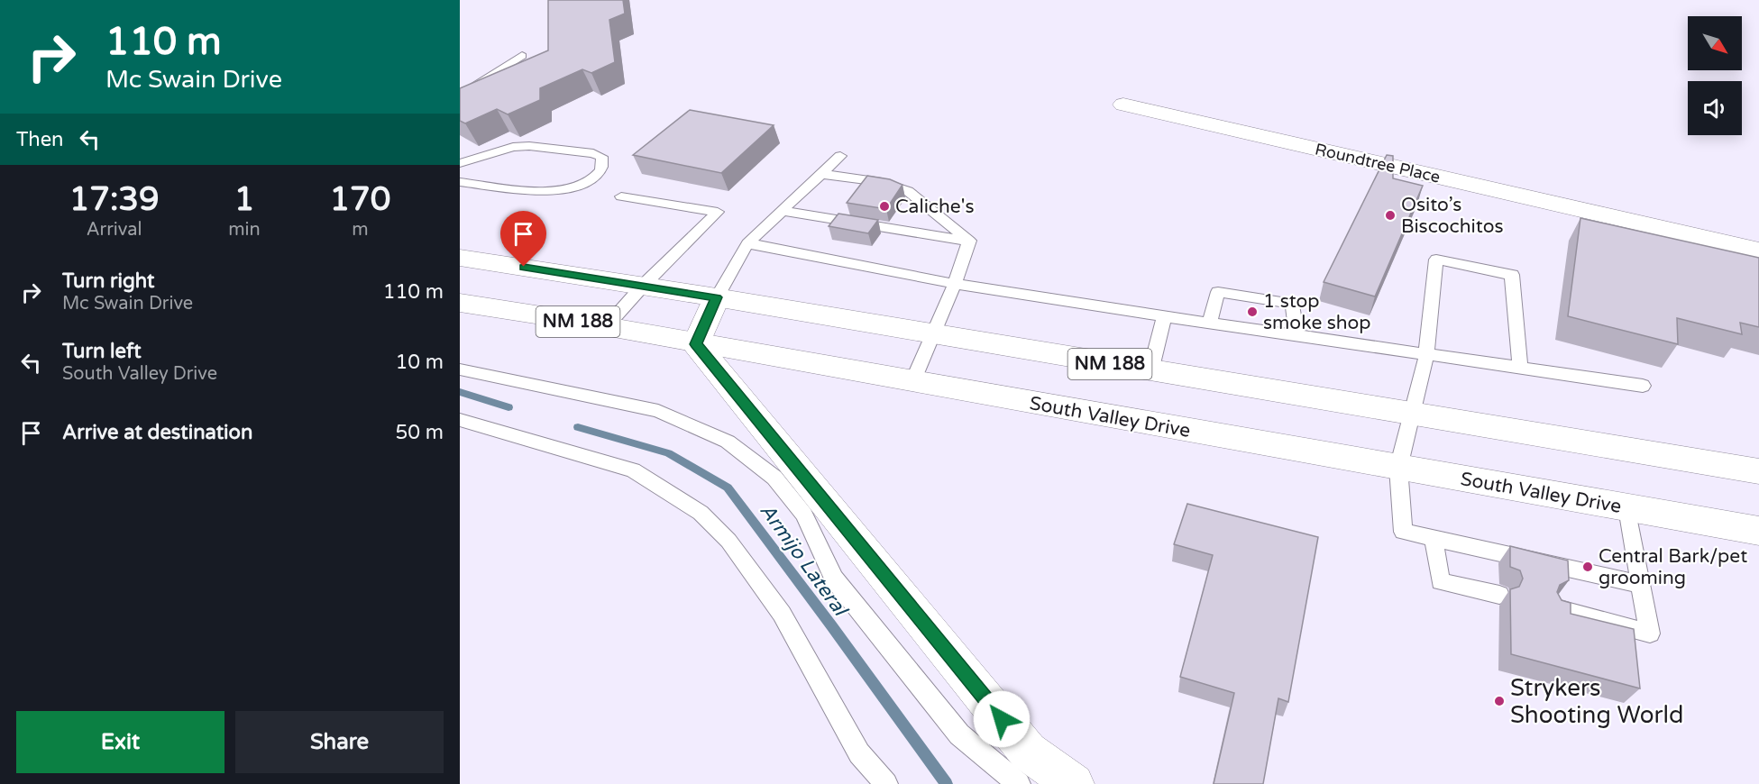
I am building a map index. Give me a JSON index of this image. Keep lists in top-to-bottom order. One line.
{"streets":{"main road":["Roundtree Place","NM 188","South Valley Drive"]},"water":["Armijo Lateral"],"places":["Caliche's","Osito’s Biscochitos","1 stop smoke shop","Central Bark/pet grooming","Strykers Shooting World"],"north":"bottom right","page":{"turn":["110 m","Mc Swain Drive"],"then":"Then","eta":["17:39","Arrival","1","min","170","m"],"list":[{"name":"Turn right","note":"Mc Swain Drive","value":"110 m"},{"name":"Turn left","note":"South Valley Drive","value":"10 m"},{"name":"Arrive at destination","value":"50 m"}],"buttons":["Exit","Share"]}}
